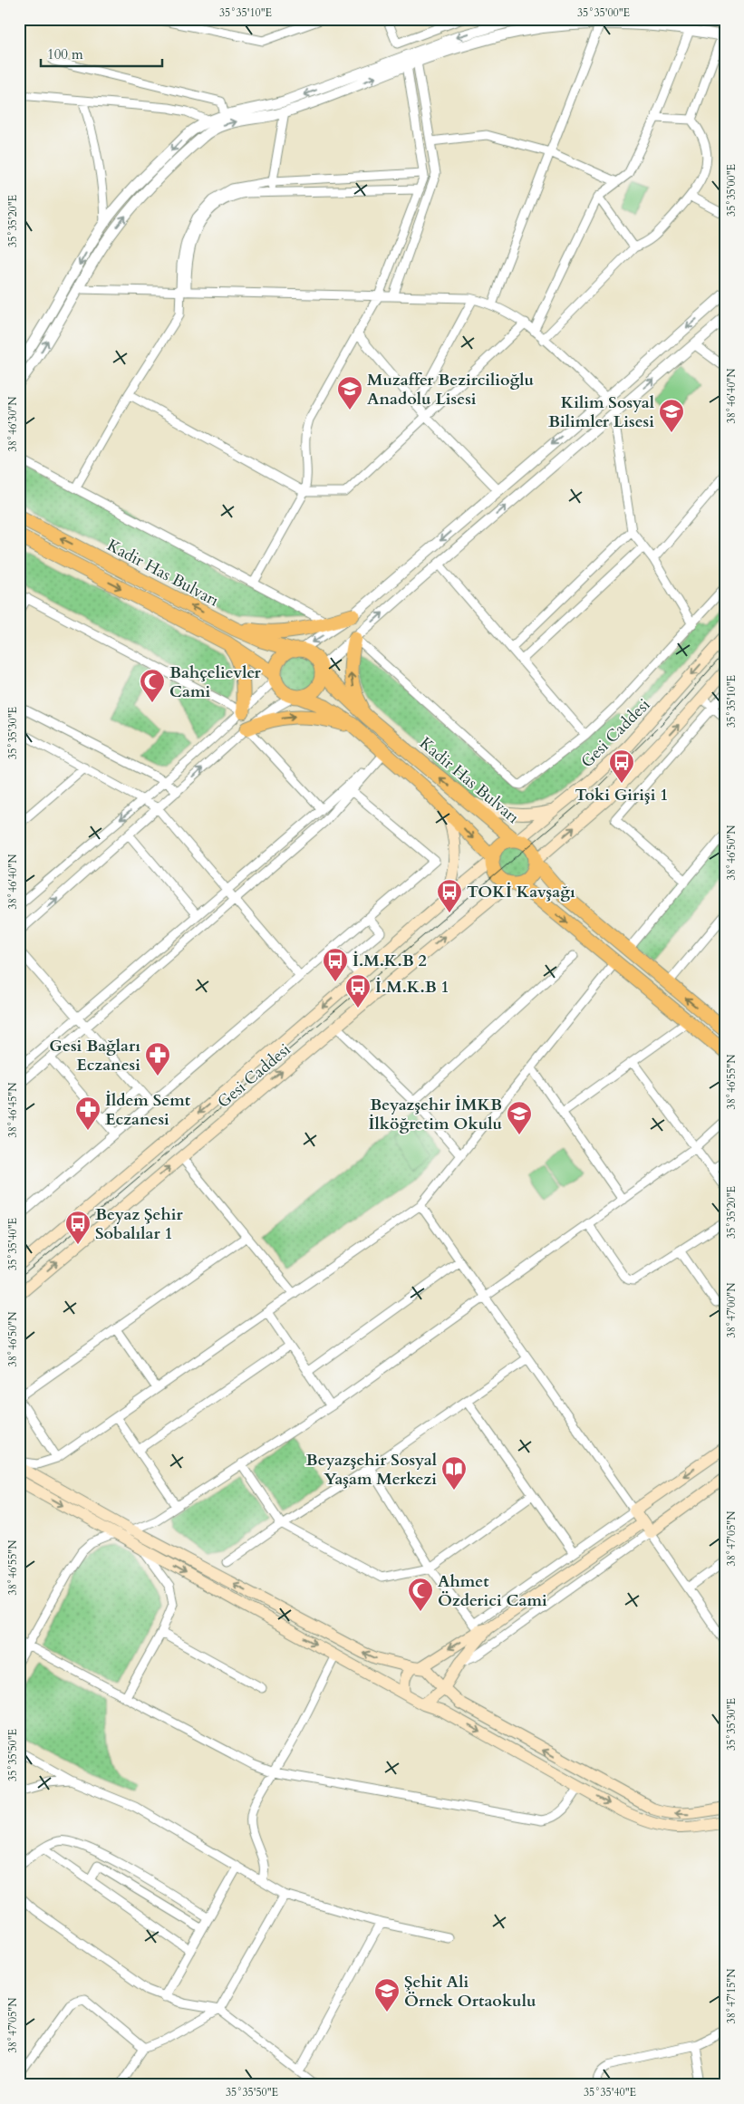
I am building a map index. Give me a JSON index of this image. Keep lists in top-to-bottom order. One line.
{"streets":{"highway":["Kadir Has Bulvarı"],"main road":["Gesi Caddesi"]},"crossings":[["Kadir Has Bulvarı","Gesi Caddesi"]],"places":{"school or university":["Muzaffer Bezircilioğlu Anadolu Lisesi","Kilim Sosyal Bilimler Lisesi","Beyazşehir İMKB İlköğretim Okulu","Şehit Ali Örnek Ortaokulu"],"mosque":["Bahçelievler Cami","Ahmet Özderici Cami"],"bus stop":["Toki Girişi 1","TOKİ Kavşağı","İ.M.K.B 2","İ.M.K.B 1","Beyaz Şehir Sobalılar 1"],"pharmacy":["Gesi Bağları Eczanesi","İldem Semt Eczanesi"],"library":["Beyazşehir Sosyal Yaşam Merkezi"]},"scale_bar":"100 m","coordinates":["35°35'10\"E","35°35'00\"E","35°35'20\"E","38°46'40\"N","38°46'30\"N","35°35'30\"E","38°46'50\"N","38°46'55\"N","38°46'45\"N","35°35'40\"E","38°47'00\"N","38°47'05\"N","35°35'50\"E","38°47'15\"N"]}
